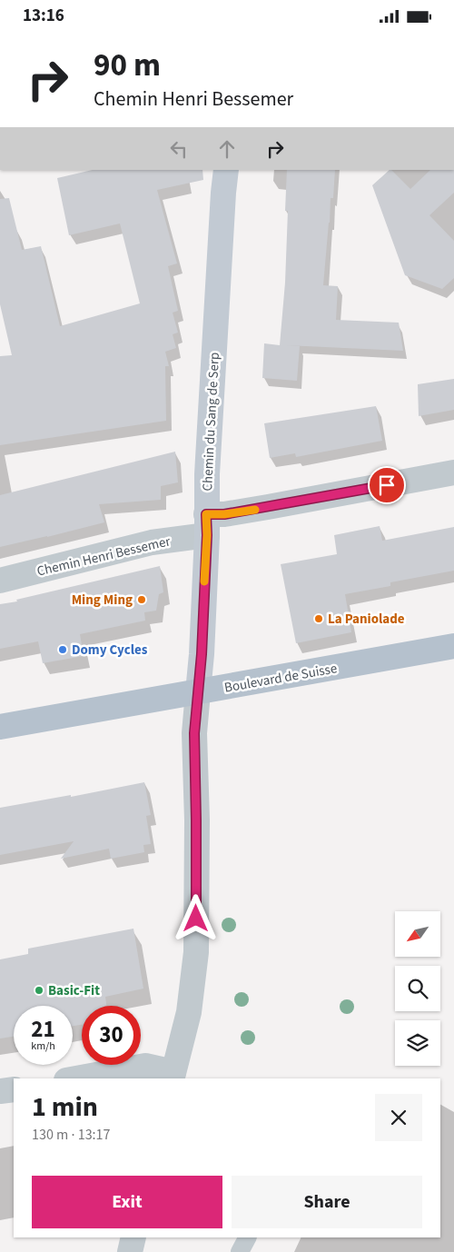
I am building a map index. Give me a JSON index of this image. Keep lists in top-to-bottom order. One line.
{"streets":{"main road":["Boulevard de Suisse"],"street":["Chemin du Sang de Serp","Chemin Henri Bessemer"]},"crossings":[["Chemin du Sang de Serp","Chemin Henri Bessemer"],["Chemin du Sang de Serp","Boulevard de Suisse"]],"places":["Ming Ming","La Paniolade","Domy Cycles","Basic-Fit"],"north":"bottom left","page":{"status":"13:16","turn":["90 m","Chemin Henri Bessemer"],"speed":"21 km/h","limit":"30","heading":["1 min","130 m · 13:17"],"buttons":["Exit","Share"]}}
